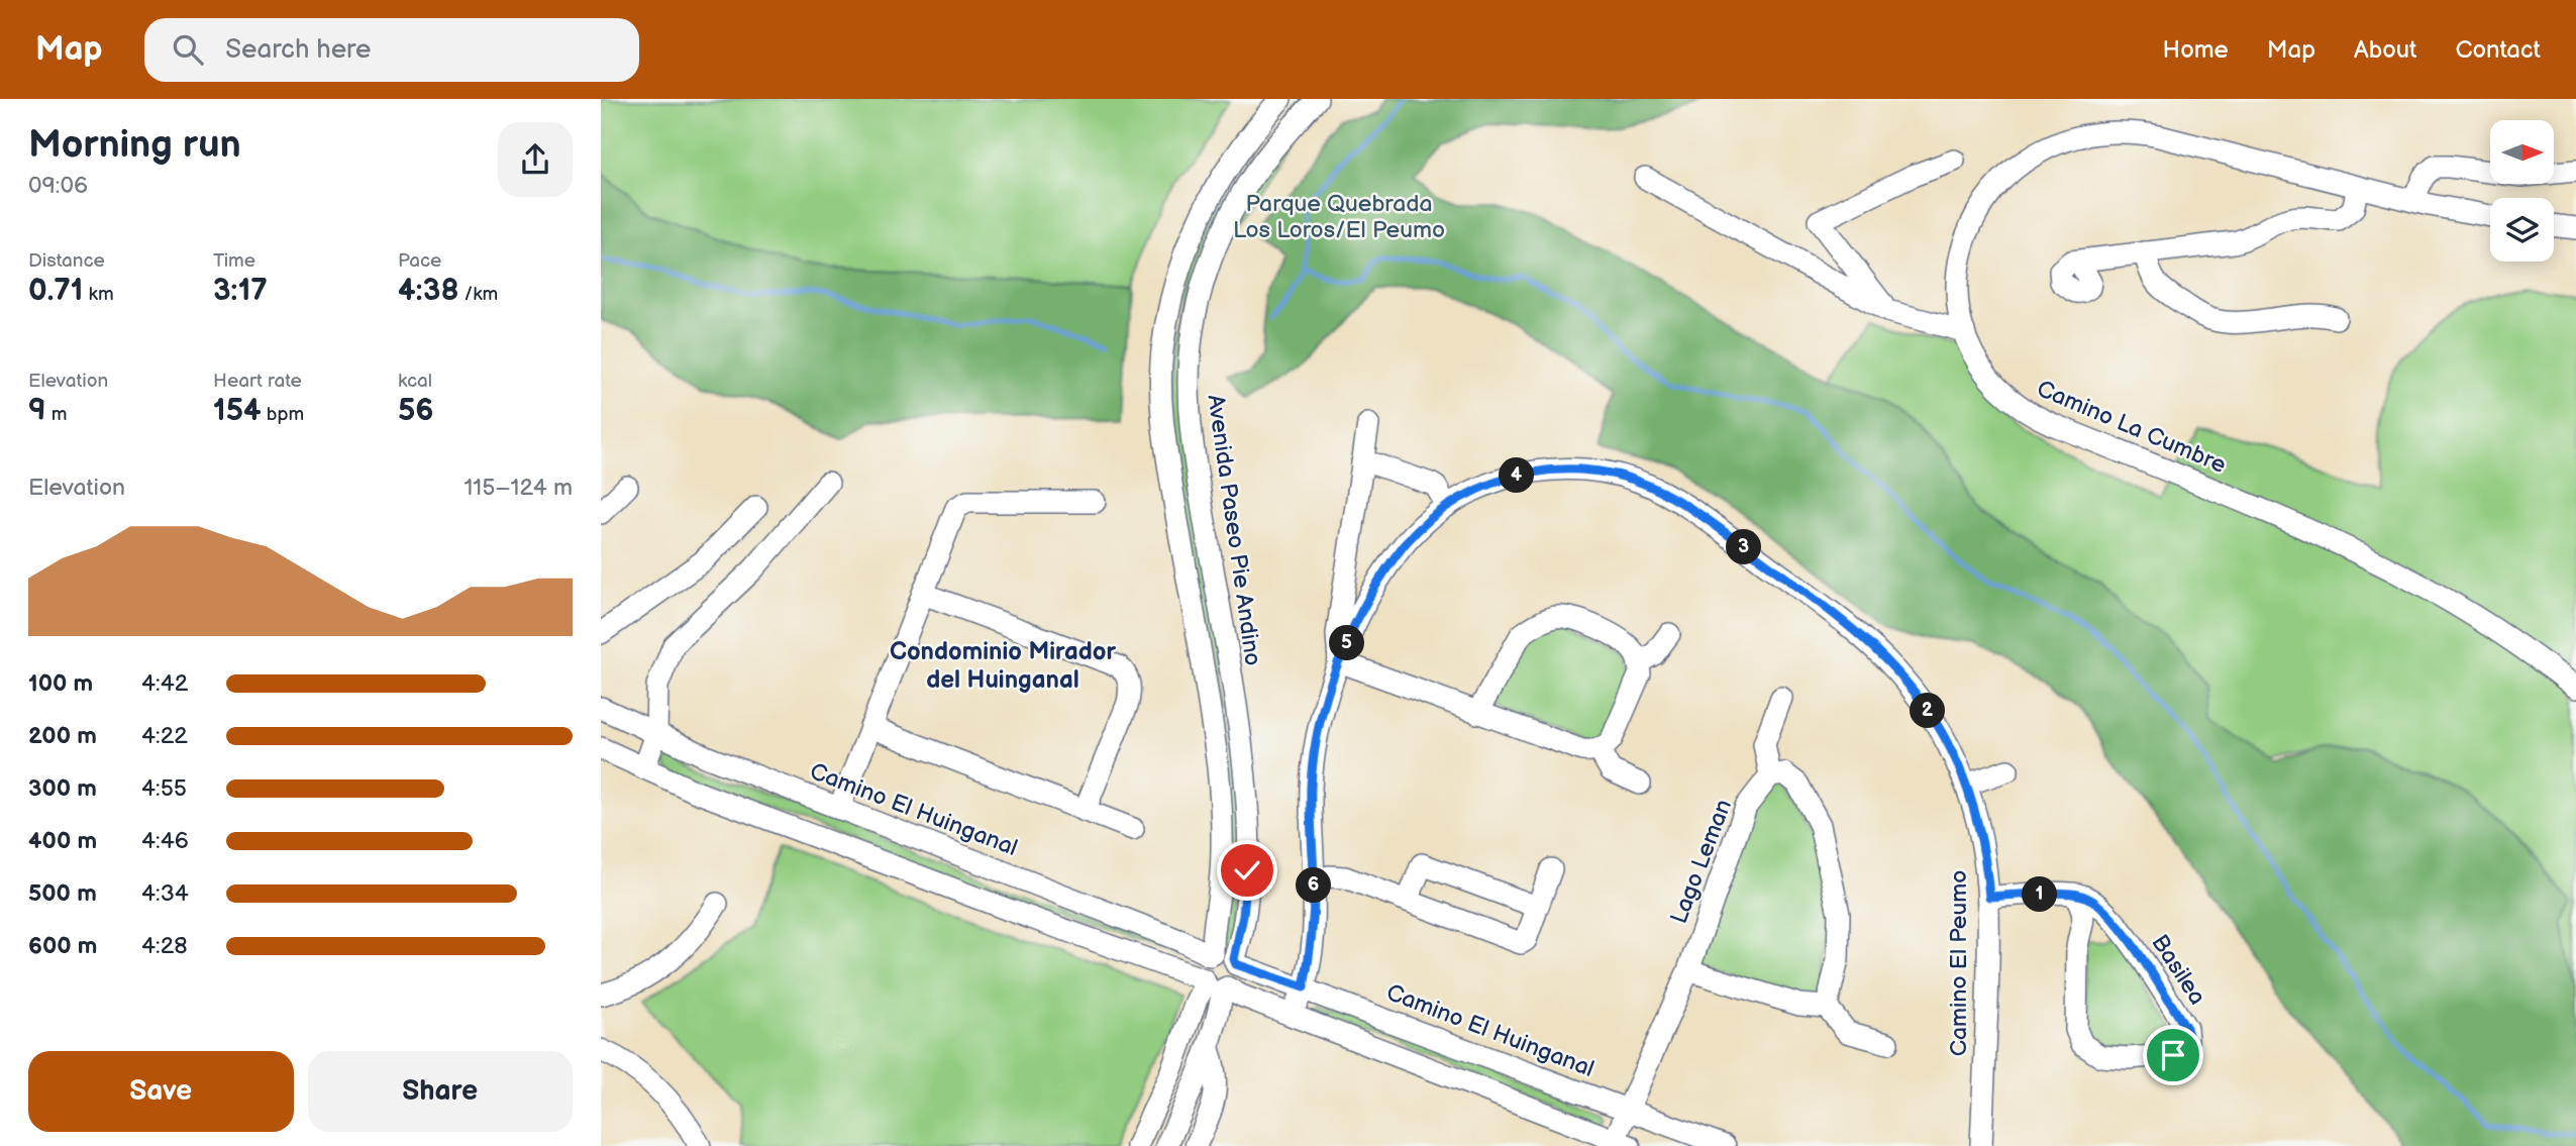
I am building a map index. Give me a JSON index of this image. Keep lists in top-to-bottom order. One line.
{"streets":{"street":["Camino La Cumbre","Avenida Paseo Pie Andino","Camino El Huinganal","Lago Leman","Camino El Peumo","Basilea"]},"crossings":[["Avenida Paseo Pie Andino","Camino El Huinganal"],["Camino El Huinganal","Lago Leman"],["Camino El Huinganal","Camino El Peumo"]],"districts":["Condominio Mirador del Huinganal"],"parks":["Parque Quebrada Los Loros/El Peumo"],"north":"right","page":{"header":"Map","search":"Search here","nav":["Home","Map","About","Contact"],"heading":["Morning run","09:06"],"stats":[["Distance","0.71 km"],["Time","3:17"],["Pace","4:38 /km"],["Elevation","9 m"],["Heart rate","154 bpm"],["kcal","56"]],"pins":["4","3","5","2","6","1"],"chart":["Elevation","115–124 m"],"list":[{"name":"100 m","note":"4:42"},{"name":"200 m","note":"4:22"},{"name":"300 m","note":"4:55"},{"name":"400 m","note":"4:46"},{"name":"500 m","note":"4:34"},{"name":"600 m","note":"4:28"}],"buttons":["Save","Share"]}}
